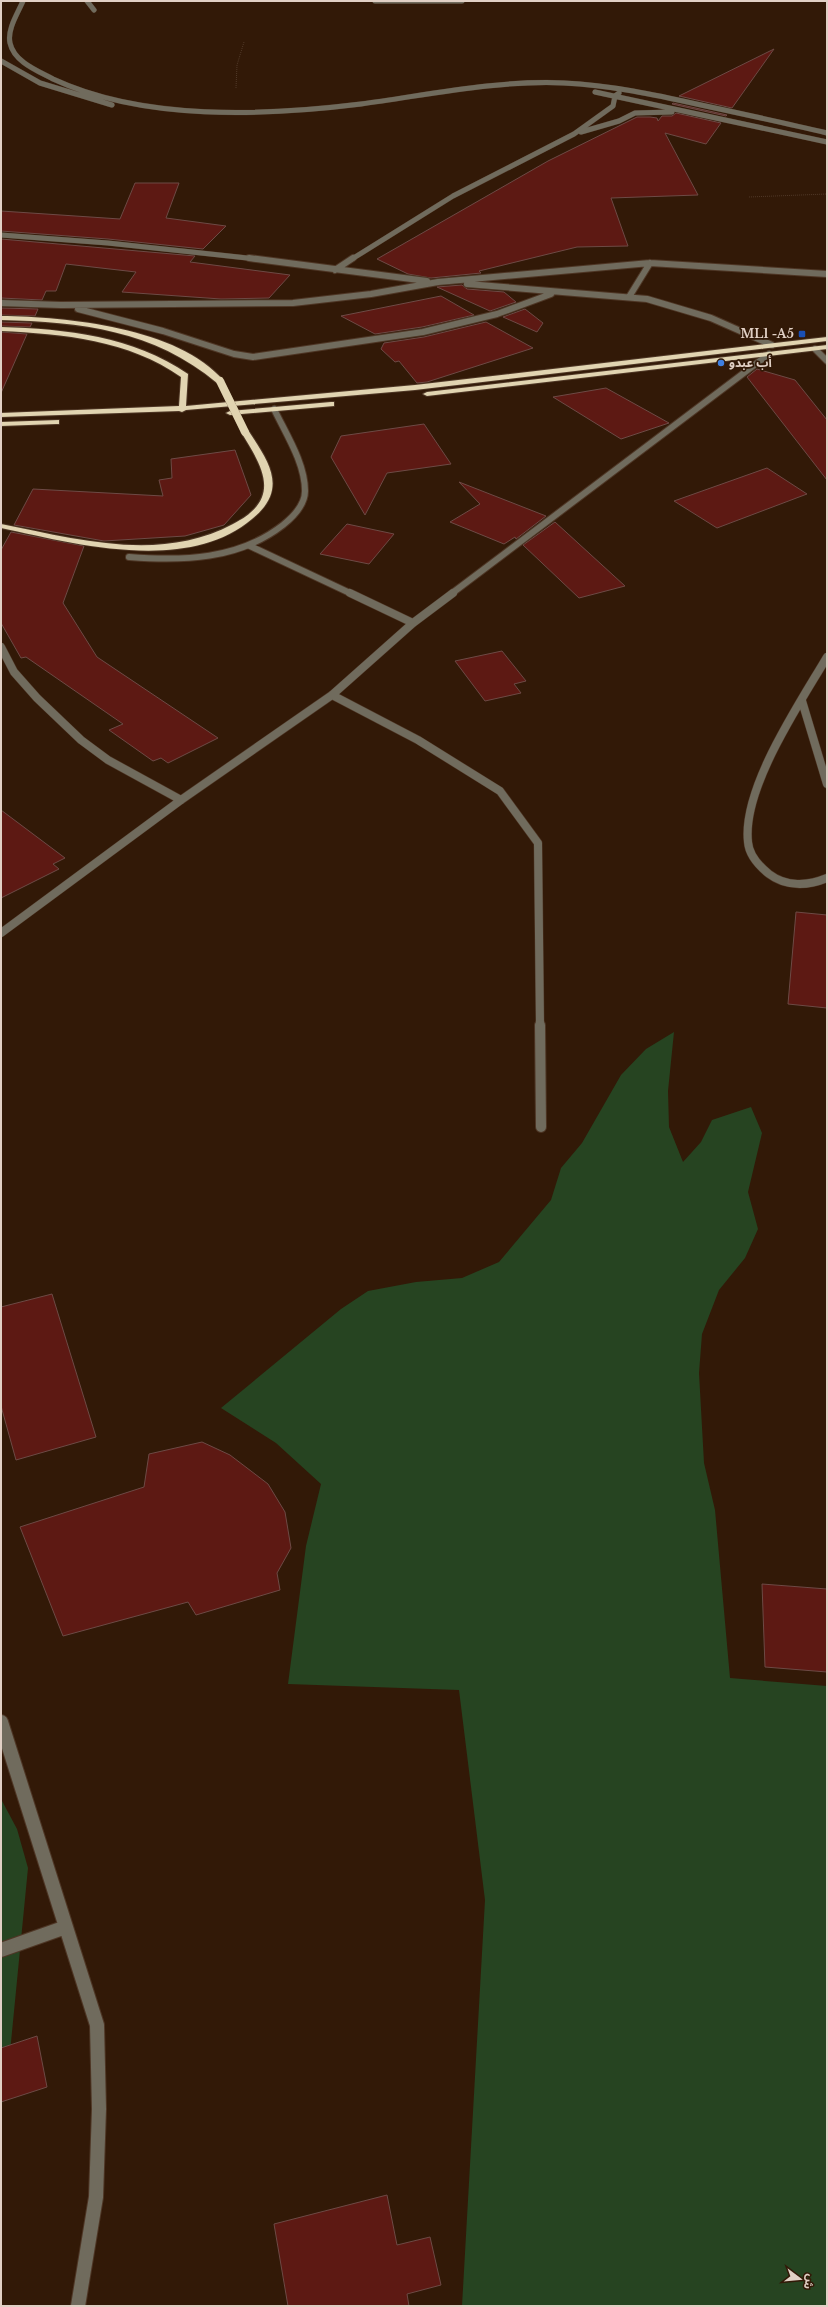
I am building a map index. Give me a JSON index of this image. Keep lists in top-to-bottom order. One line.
{"places":{"transit":["ML1 -A5"],"other":["أب عبدو"]},"north":"right"}
